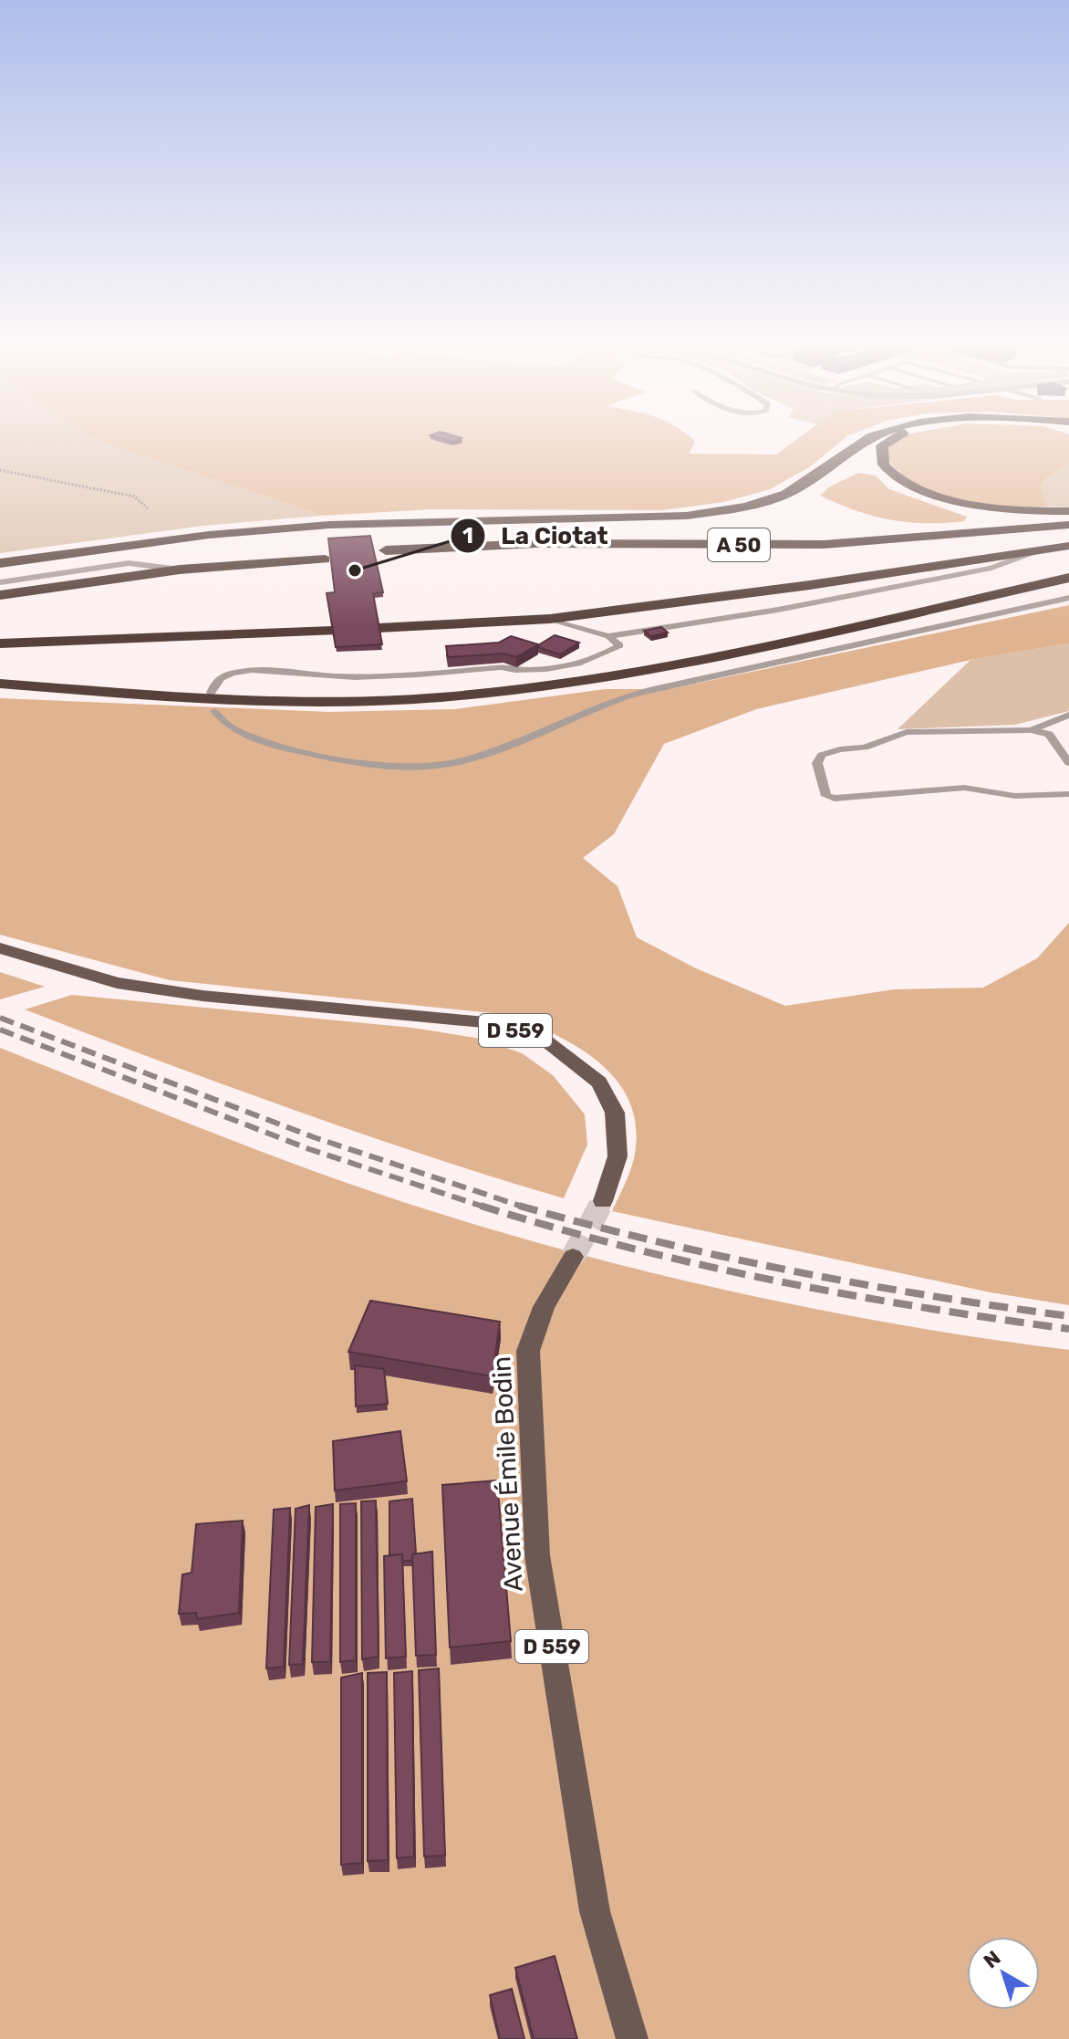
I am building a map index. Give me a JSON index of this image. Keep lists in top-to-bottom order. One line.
{"streets":{"highway":["A 50"],"main road":["D 559","Avenue Émile Bodin"]},"places":["La Ciotat"],"north":"top left"}
